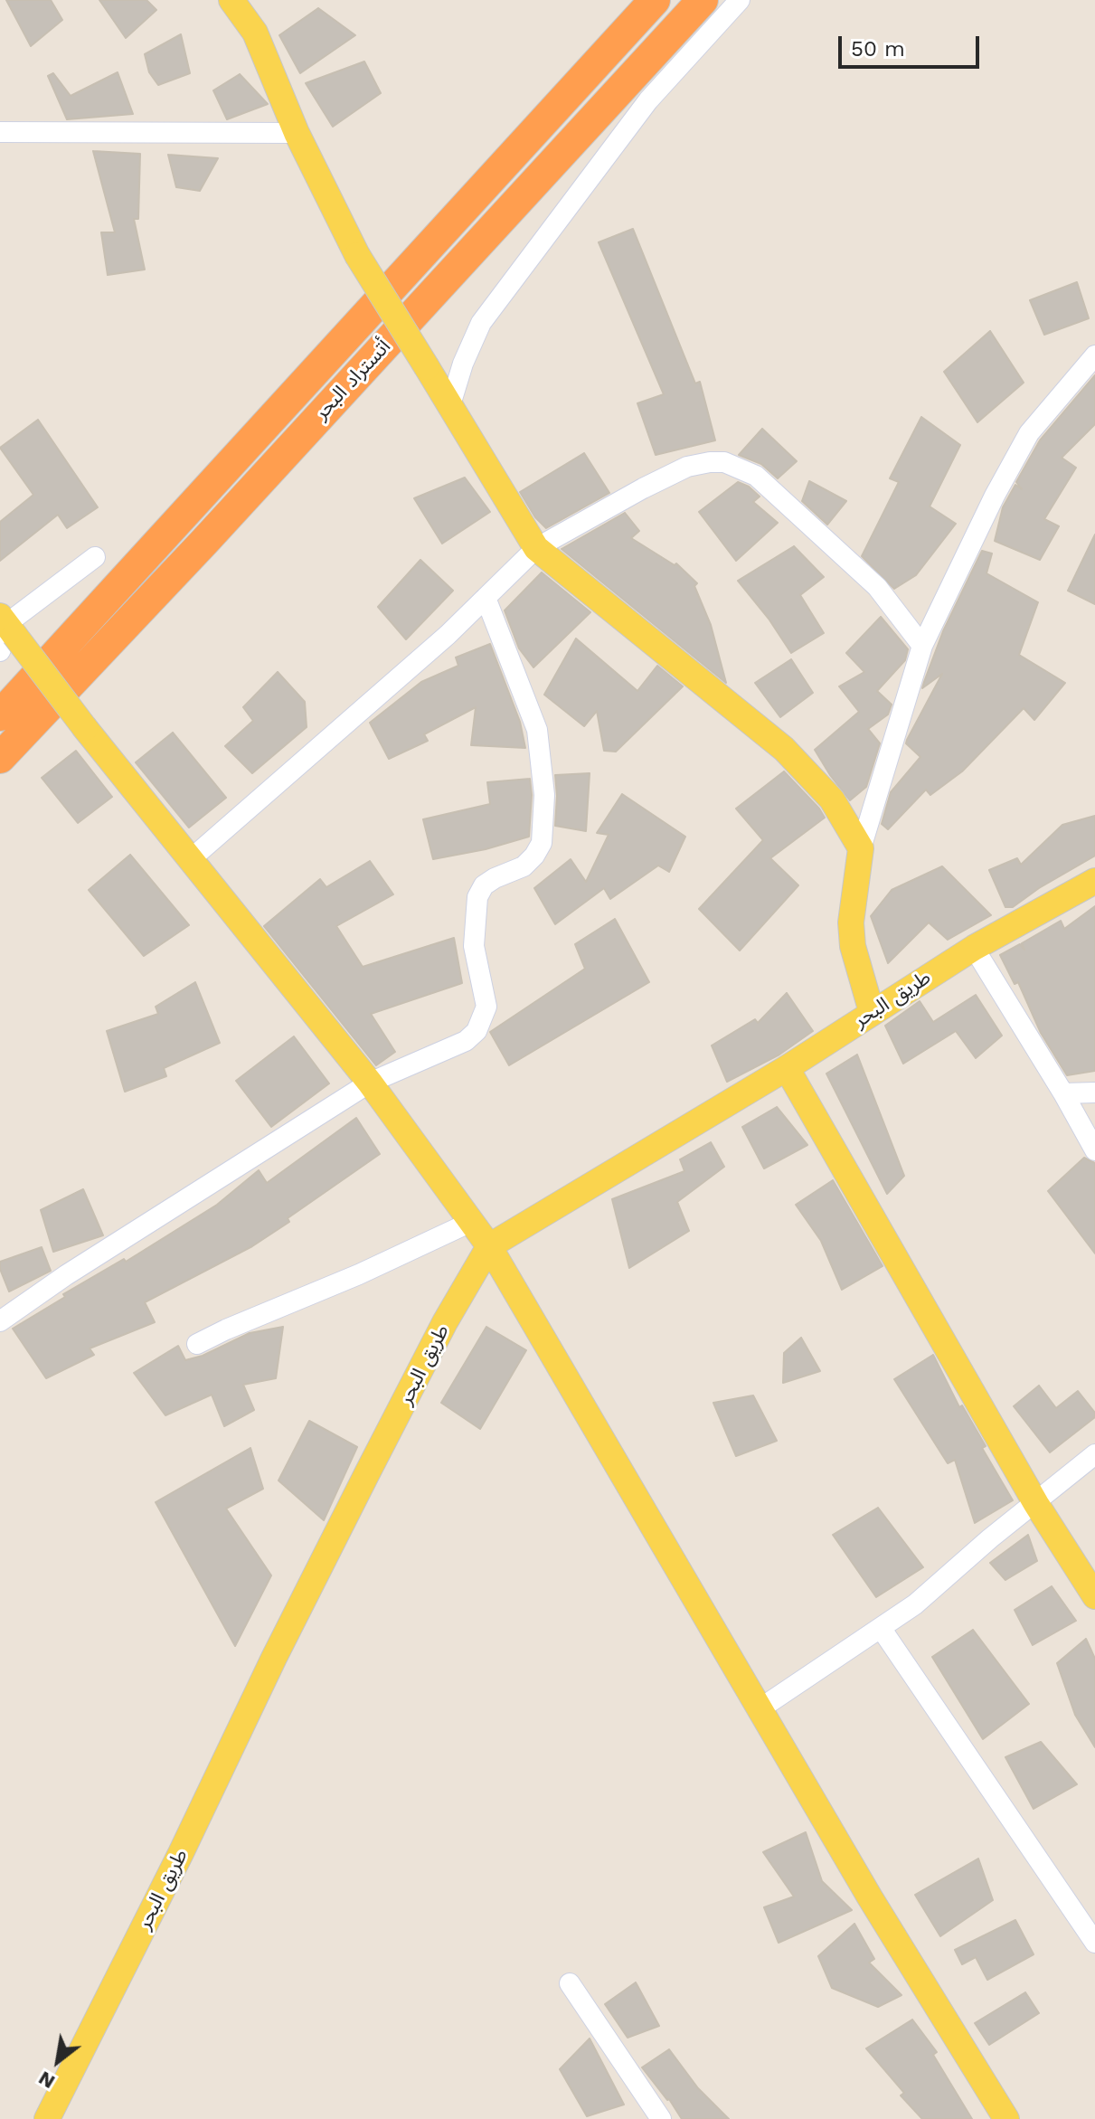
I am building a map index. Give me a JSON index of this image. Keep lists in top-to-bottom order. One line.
{"streets":{"highway":["أتستراد البحر"],"main road":["طريق البحر"]},"scale_bar":"50 m","north":"bottom left"}
